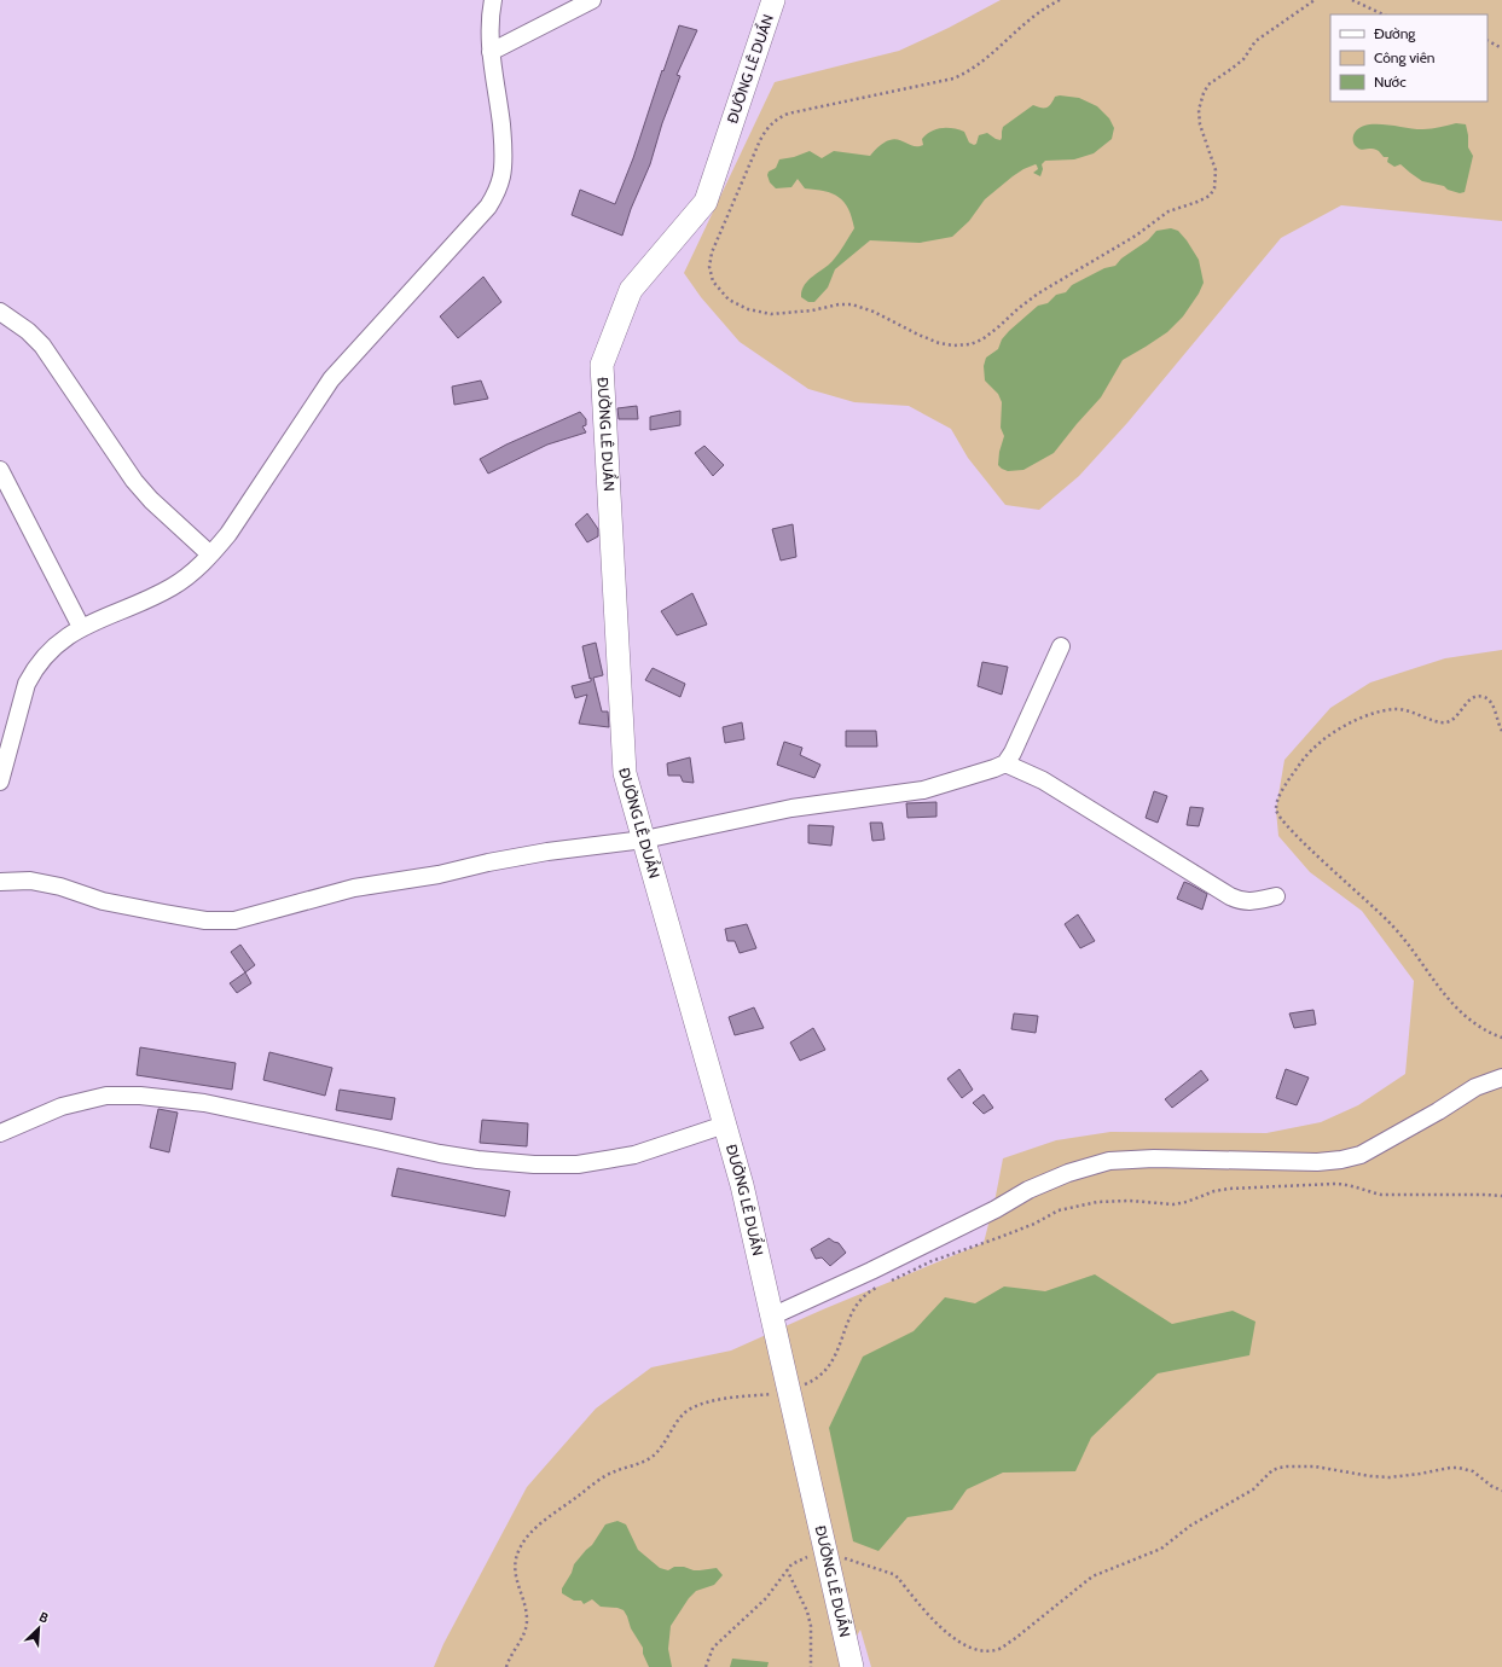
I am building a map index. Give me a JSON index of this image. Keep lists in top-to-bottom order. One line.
{"streets":{"main road":["ĐƯỜNG LÊ DUẨN"]},"legend":["Đường","Công viên","Nước"],"north":"top right"}
